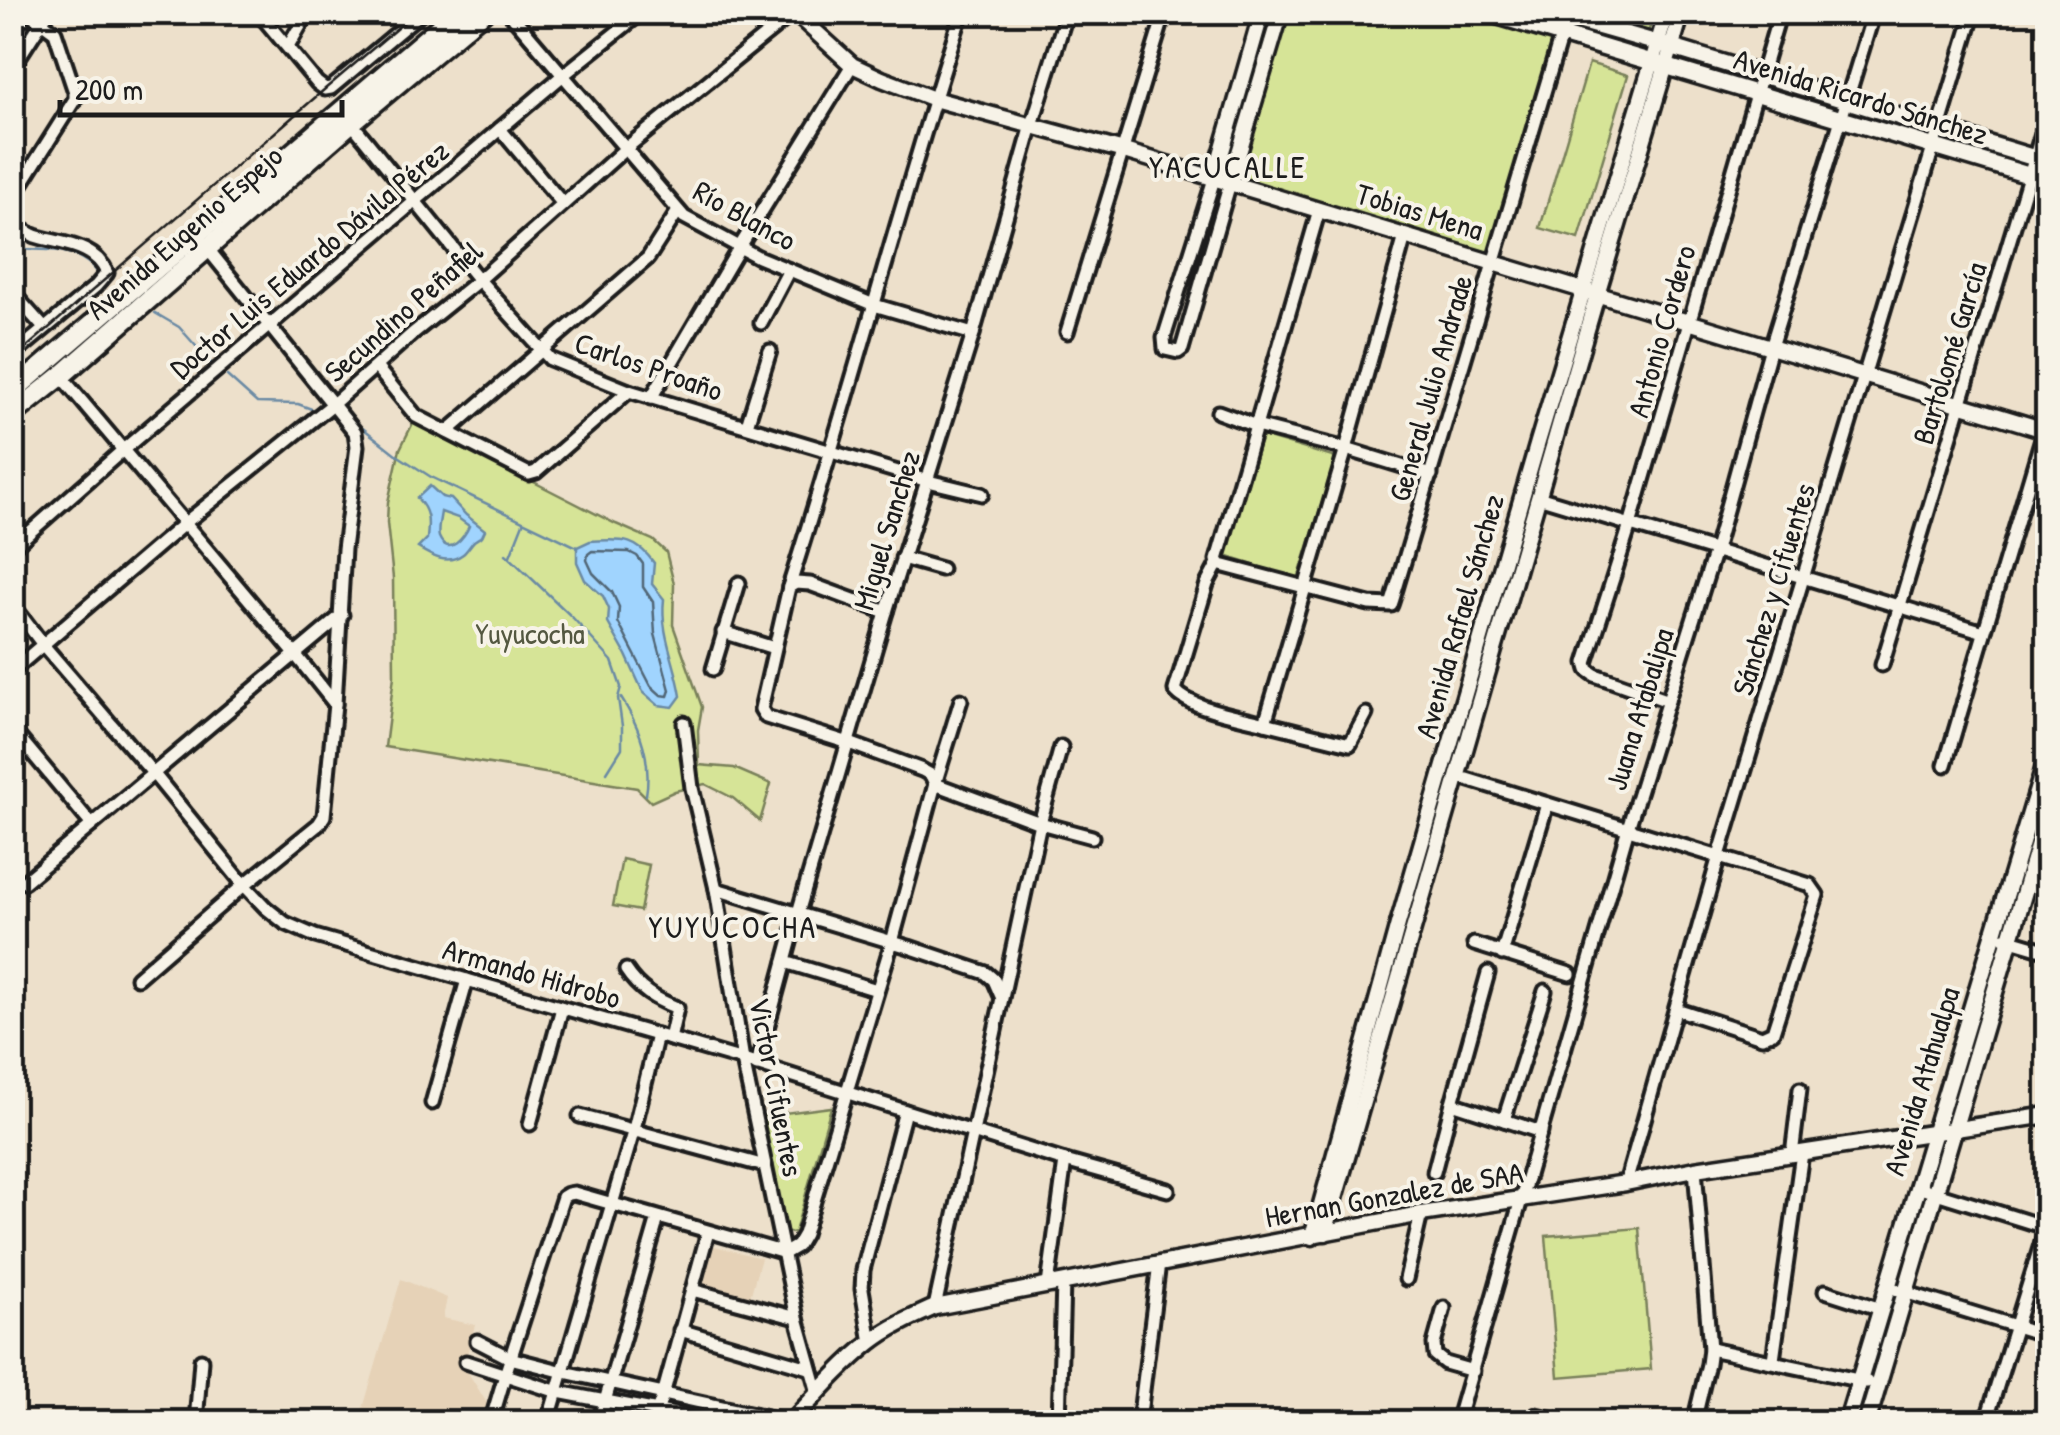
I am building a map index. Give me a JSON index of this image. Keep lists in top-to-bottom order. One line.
{"streets":{"main road":["Avenida Ricardo Sánchez","Avenida Eugenio Espejo","Avenida Atahualpa"],"street":["Tobias Mena","Río Blanco","Doctor Luis Eduardo Dávila Pérez","Secundino Peñafiel","Antonio Cordero","Bartolomé García","Carlos Proaño","General Julio Andrade","Miguel Sanchez","Sánchez y Cifuentes","Avenida Rafael Sánchez","Juana Atabalipa","Armando Hidrobo","Victor Cifuentes","Hernan Gonzalez de SAA"]},"crossings":[["Avenida Ricardo Sánchez","Antonio Cordero"],["Avenida Ricardo Sánchez","Bartolomé García"],["Avenida Ricardo Sánchez","General Julio Andrade"],["Avenida Ricardo Sánchez","Sánchez y Cifuentes"],["Avenida Ricardo Sánchez","Avenida Rafael Sánchez"],["Avenida Ricardo Sánchez","Juana Atabalipa"],["Tobias Mena","Secundino Peñafiel"],["Tobias Mena","Antonio Cordero"],["Tobias Mena","Bartolomé García"],["Tobias Mena","General Julio Andrade"],["Tobias Mena","Miguel Sanchez"],["Tobias Mena","Sánchez y Cifuentes"],["Tobias Mena","Avenida Rafael Sánchez"],["Tobias Mena","Juana Atabalipa"],["Río Blanco","Doctor Luis Eduardo Dávila Pérez"],["Río Blanco","Secundino Peñafiel"],["Río Blanco","Miguel Sanchez"],["Avenida Eugenio Espejo","Carlos Proaño"],["Doctor Luis Eduardo Dávila Pérez","Carlos Proaño"],["Secundino Peñafiel","Carlos Proaño"],["Secundino Peñafiel","Armando Hidrobo"],["Antonio Cordero","Juana Atabalipa"],["Carlos Proaño","Miguel Sanchez"],["Miguel Sanchez","Armando Hidrobo"],["Sánchez y Cifuentes","Hernan Gonzalez de SAA"],["Avenida Rafael Sánchez","Hernan Gonzalez de SAA"],["Juana Atabalipa","Hernan Gonzalez de SAA"],["Armando Hidrobo","Victor Cifuentes"],["Avenida Atahualpa","Hernan Gonzalez de SAA"],["Victor Cifuentes","Hernan Gonzalez de SAA"]],"districts":["YACUCALLE","YUYUCOCHA"],"parks":["Yuyucocha"],"scale_bar":"200 m"}
